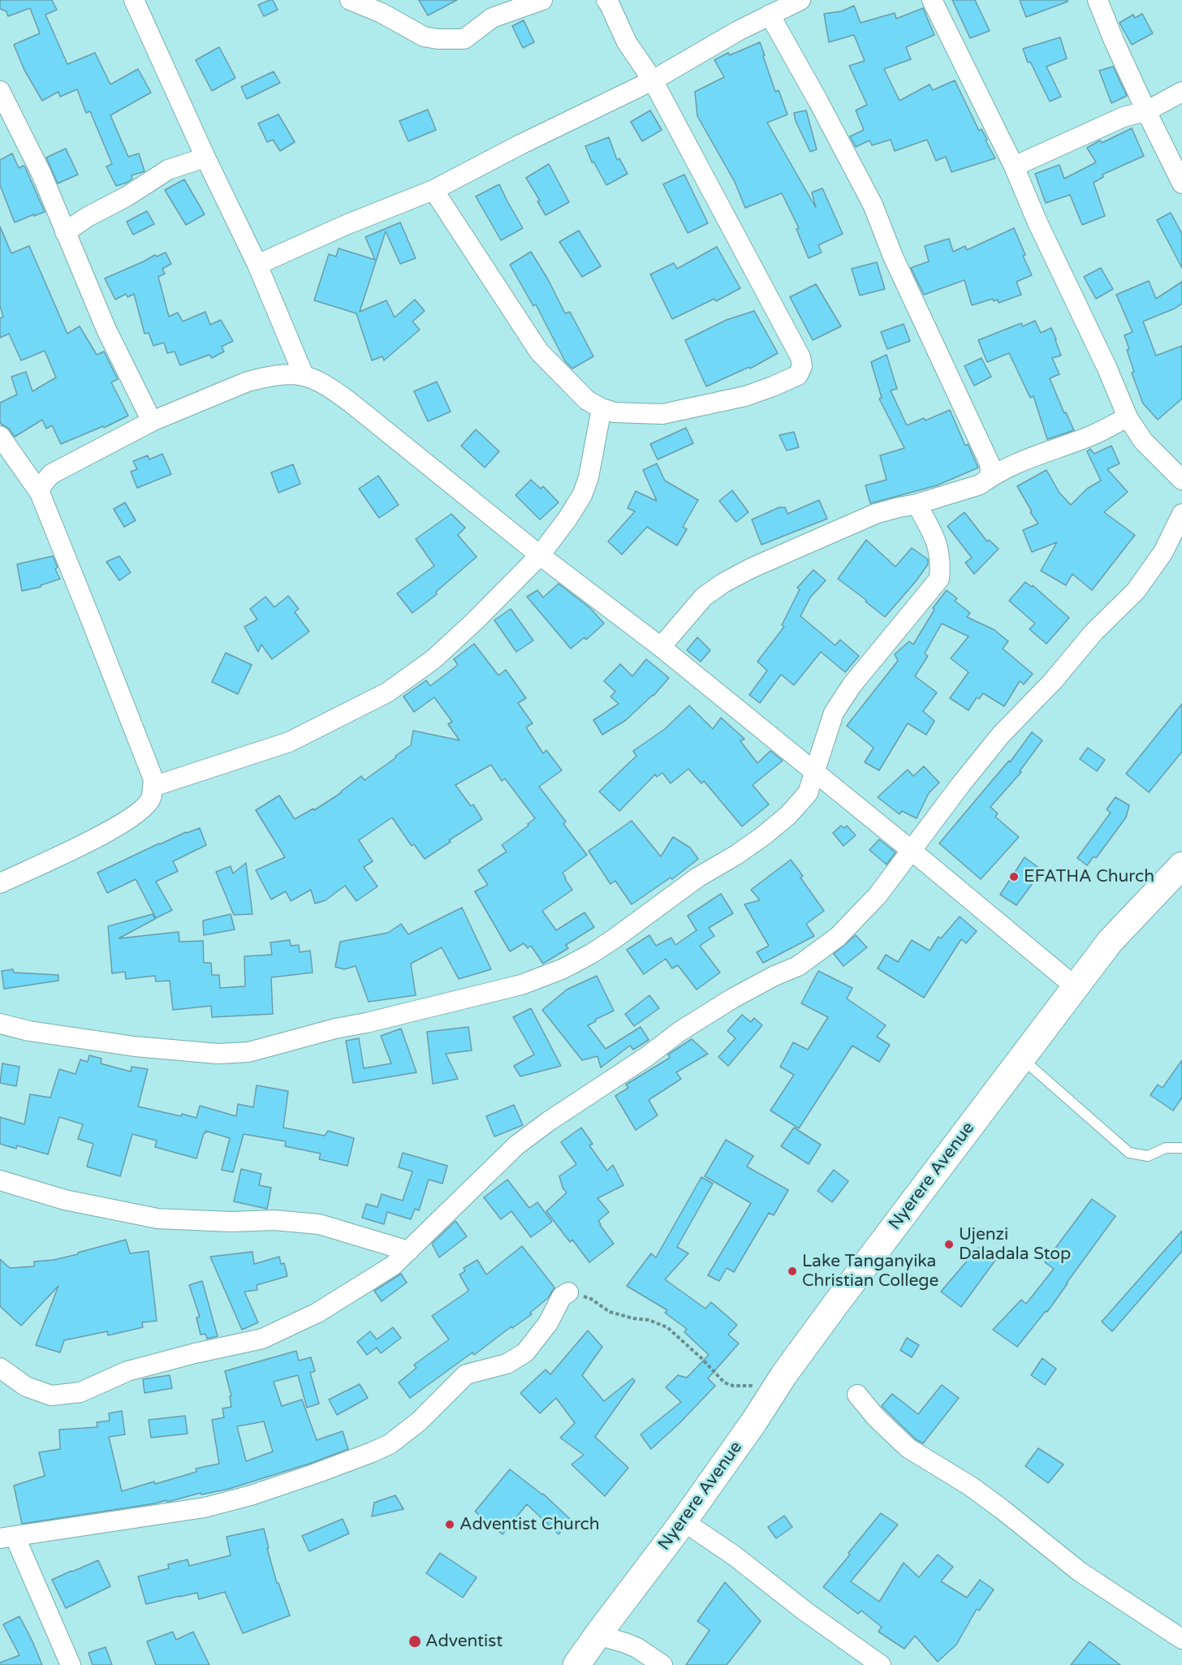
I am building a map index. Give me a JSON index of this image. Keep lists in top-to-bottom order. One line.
{"streets":{"main road":["Nyerere Avenue"]},"places":["EFATHA Church","Ujenzi Daladala Stop","Lake Tanganyika Christian College","Adventist Church","Adventist"]}
